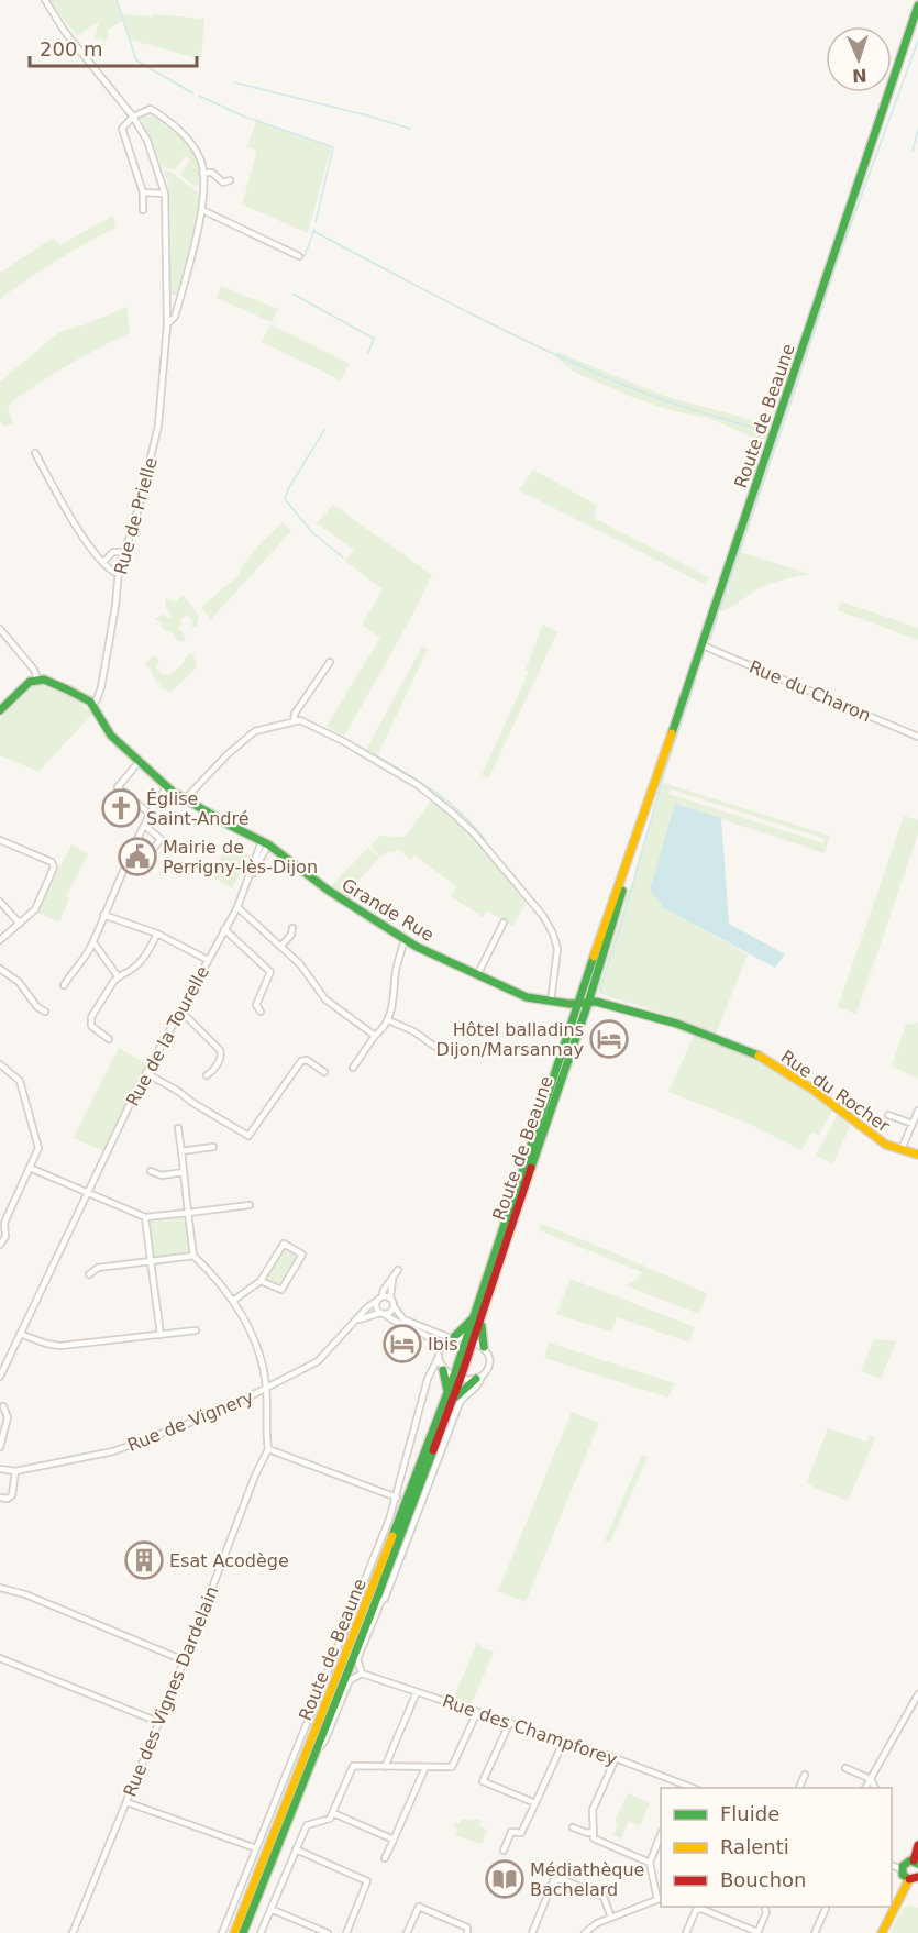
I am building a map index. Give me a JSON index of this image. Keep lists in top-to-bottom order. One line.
{"streets":{"main road":["Route de Beaune","Grande Rue","Rue du Rocher"],"street":["Rue de Prielle","Rue du Charon","Rue de la Tourelle","Rue de Vignery","Rue des Vignes Dardelain","Rue des Champforey"]},"crossings":[["Route de Beaune","Rue du Charon"],["Route de Beaune","Grande Rue"],["Route de Beaune","Rue du Rocher"],["Route de Beaune","Rue des Champforey"],["Rue de Prielle","Grande Rue"],["Grande Rue","Rue de la Tourelle"],["Grande Rue","Rue du Rocher"]],"places":{"church":["Église Saint-André"],"public building":["Mairie de Perrigny-lès-Dijon"],"hotel":["Hôtel balladins Dijon/Marsannay","Ibis"],"building":["Esat Acodège"],"library":["Médiathèque Bachelard"]},"legend":["Fluide","Ralenti","Bouchon"],"scale_bar":"200 m","north":"bottom"}
